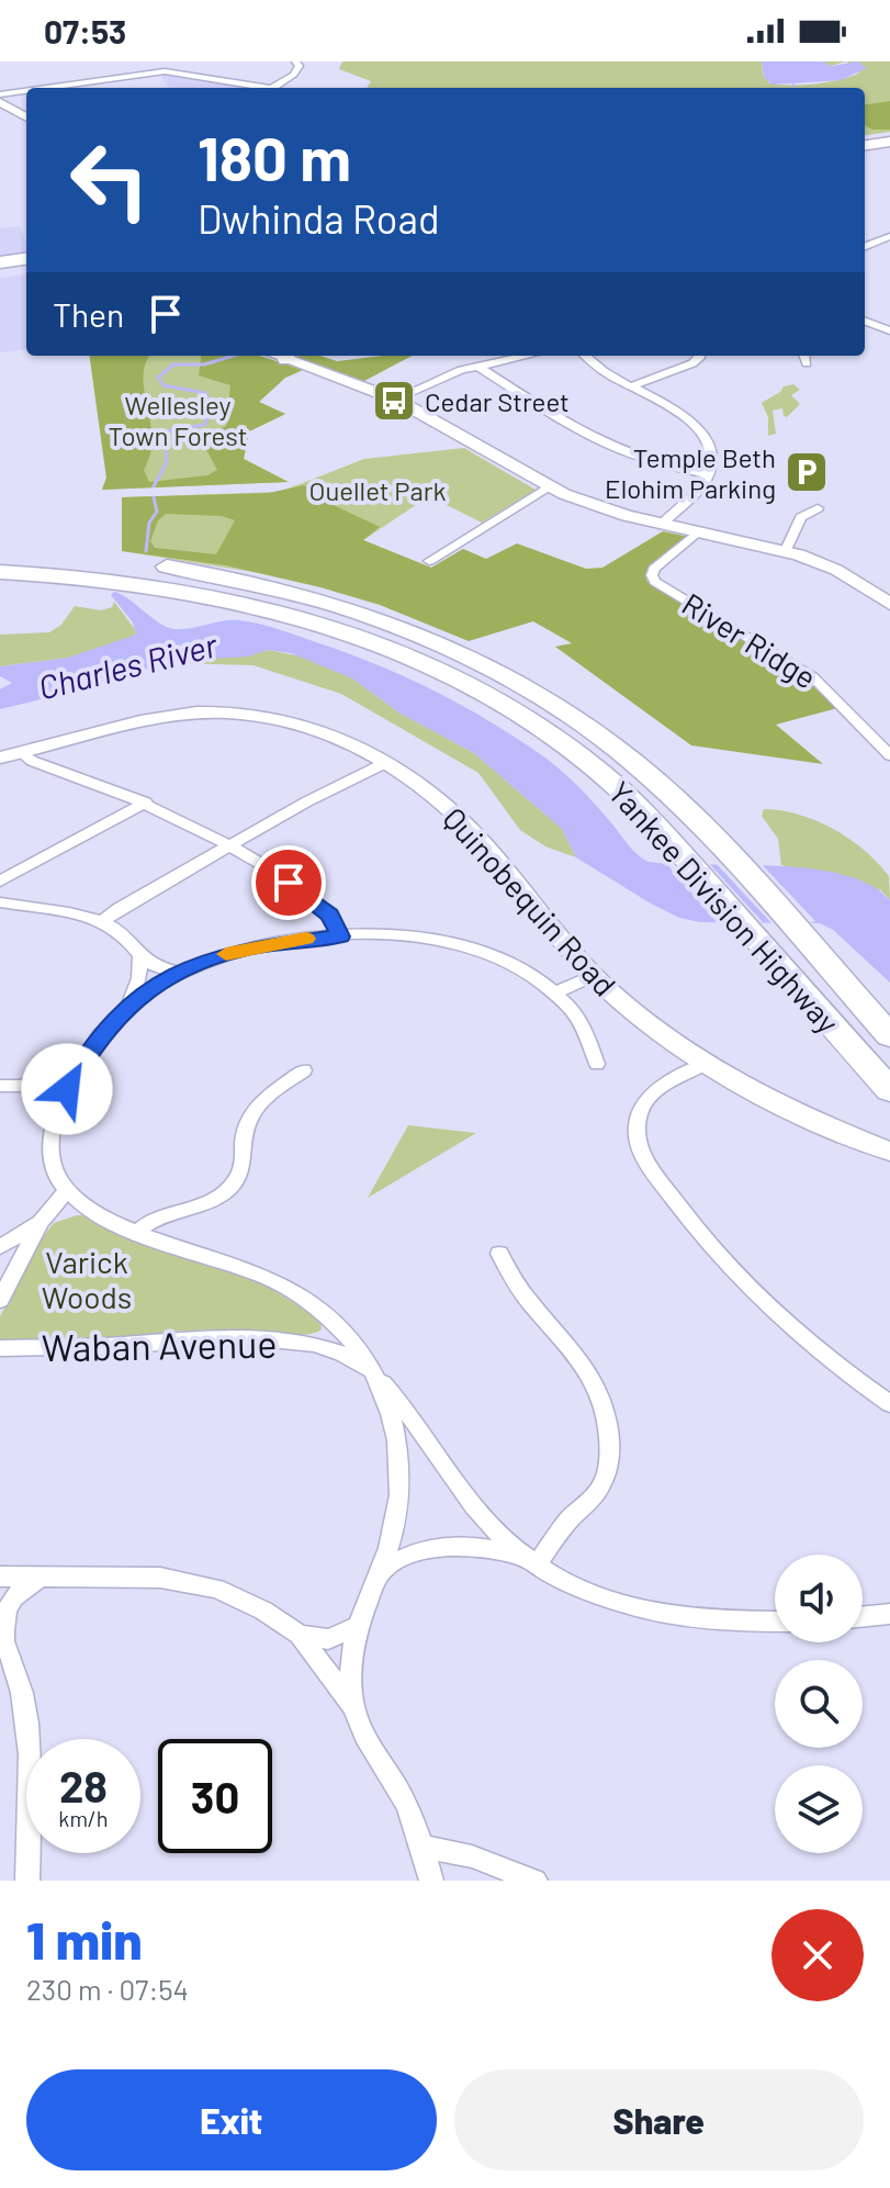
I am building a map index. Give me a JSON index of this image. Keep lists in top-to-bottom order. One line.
{"streets":{"highway":["Yankee Division Highway"],"main road":["Quinobequin Road"],"street":["River Ridge","Waban Avenue"]},"water":["Charles River"],"parks":["Wellesley Town Forest","Ouellet Park","Varick Woods"],"places":{"bus stop":["Cedar Street"],"parking":["Temple Beth Elohim Parking"]},"page":{"status":"07:53","turn":["180 m","Dwhinda Road"],"then":"Then","speed":"28 km/h","limit":"30","heading":["1 min","230 m · 07:54"],"buttons":["Exit","Share"]}}
